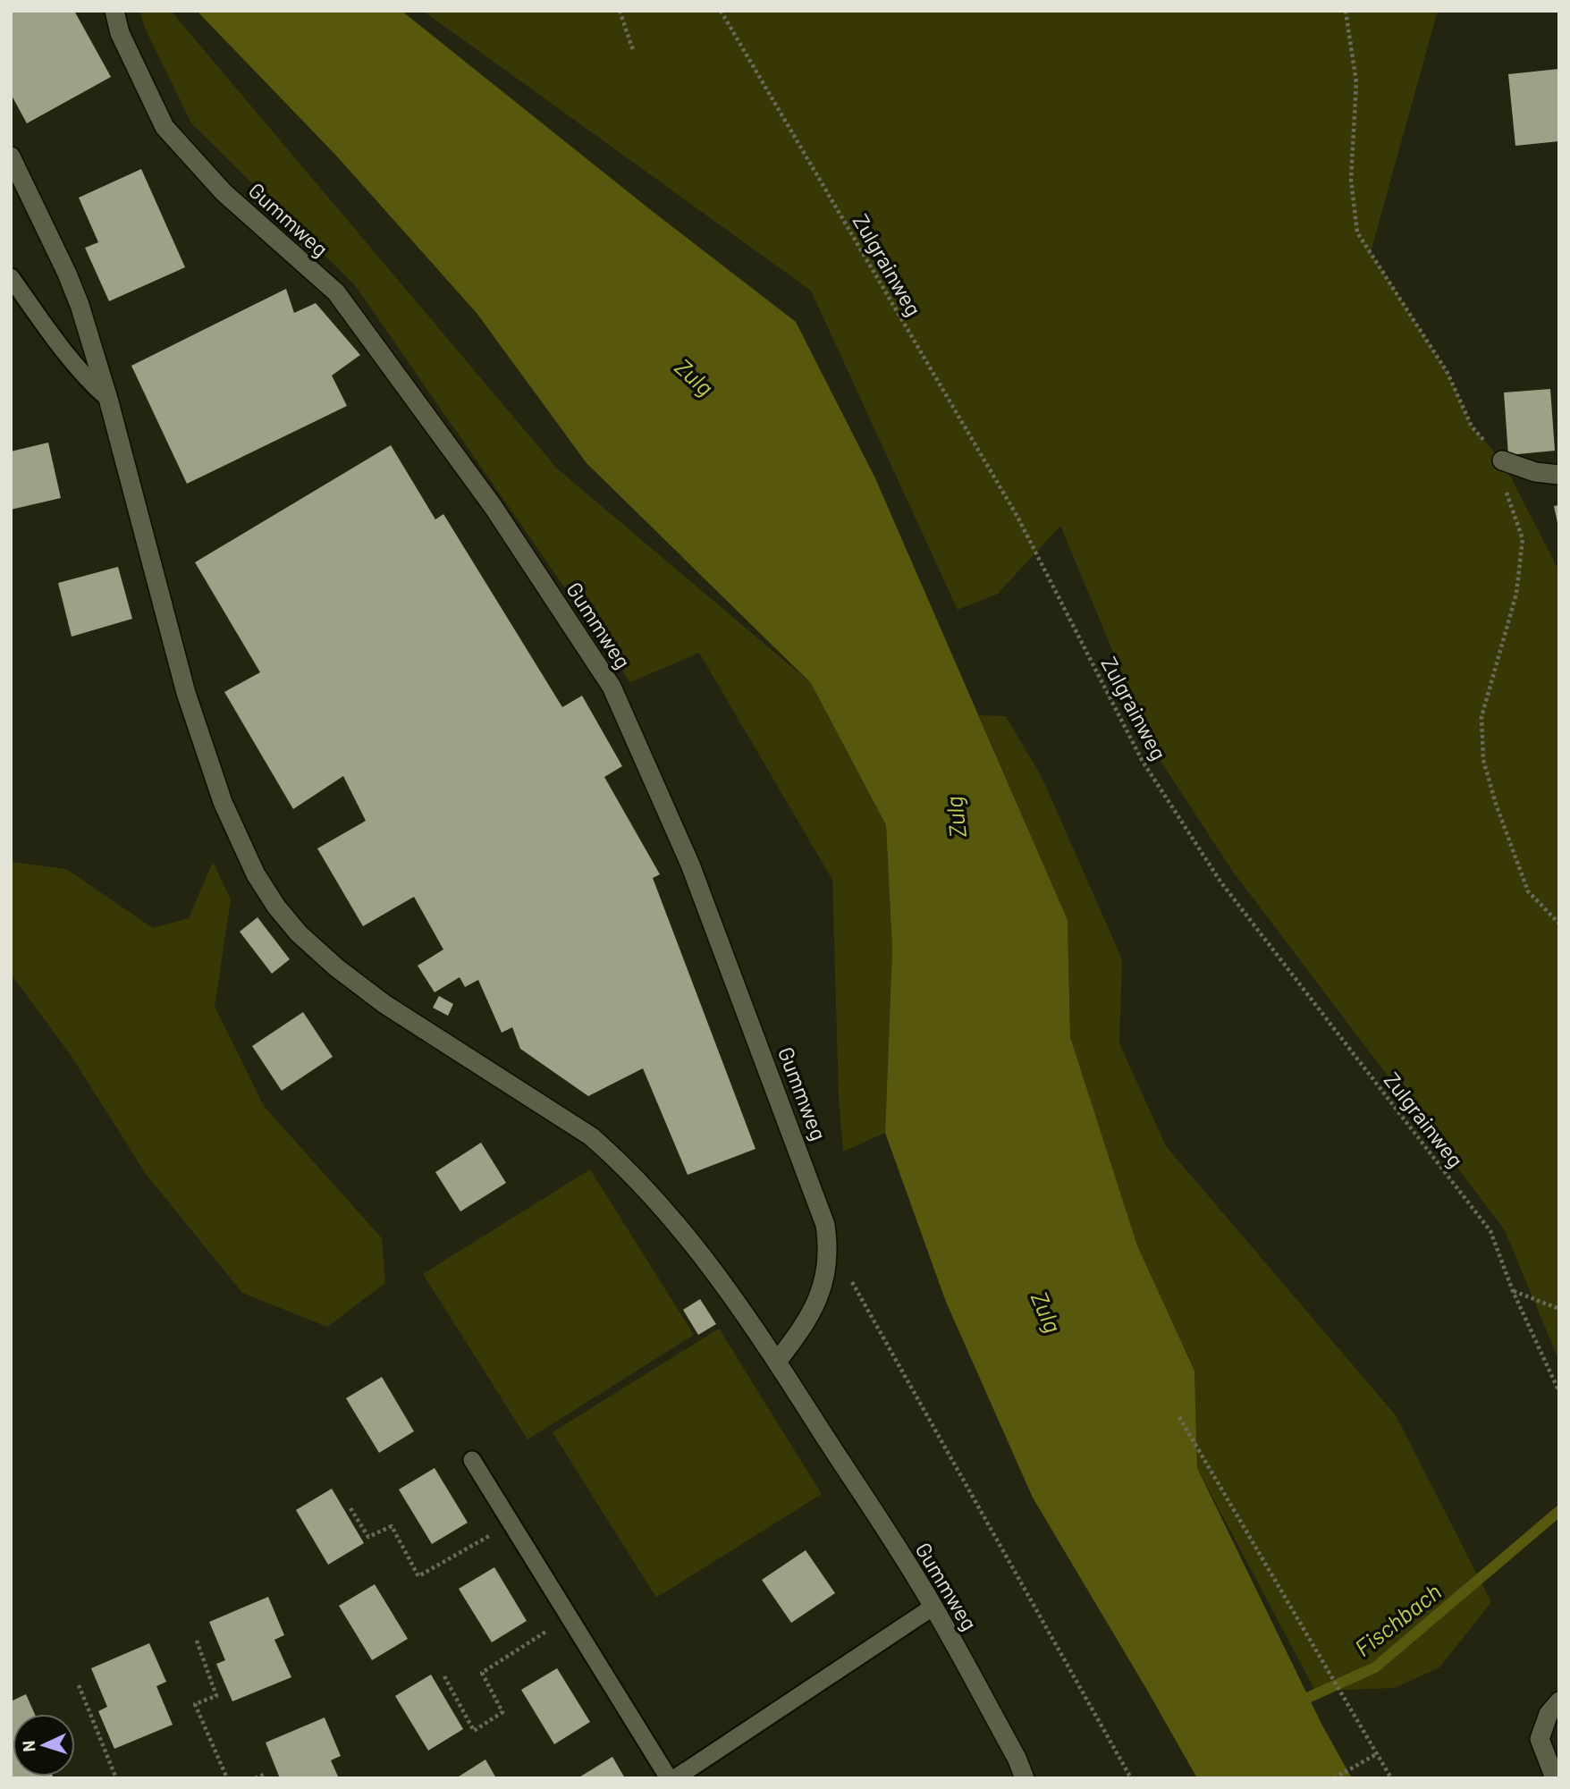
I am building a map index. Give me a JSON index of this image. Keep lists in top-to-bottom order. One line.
{"streets":{"street":["Gummweg"],"path":["Zulgrainweg"]},"water":["Zulg","Fischbach"],"north":"left"}
